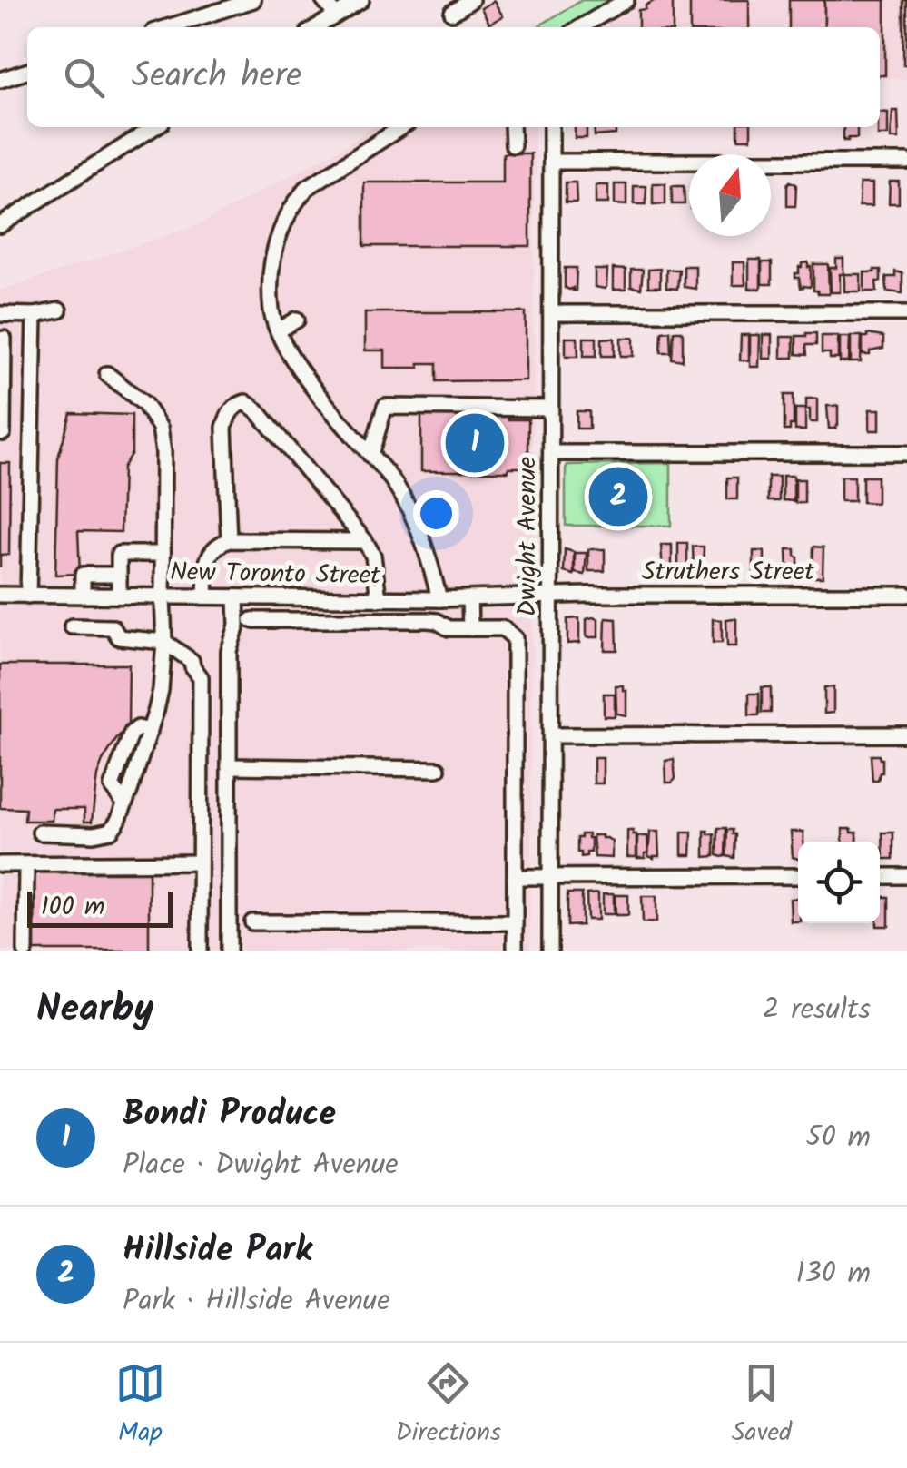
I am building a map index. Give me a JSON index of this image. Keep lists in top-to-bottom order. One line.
{"streets":{"street":["Dwight Avenue","Struthers Street","New Toronto Street"]},"crossings":[["Dwight Avenue","Struthers Street"],["Dwight Avenue","New Toronto Street"],["Struthers Street","New Toronto Street"]],"scale_bar":"100 m","north":"top","page":{"search":"Search here","pins":["1","2"],"scale":"100 m","heading":["Nearby","2 results"],"list":[{"mark":"1","name":"Bondi Produce","note":"Place · Dwight Avenue","value":"50 m"},{"mark":"2","name":"Hillside Park","note":"Park · Hillside Avenue","value":"130 m"}],"nav":["Map","Directions","Saved"]}}
